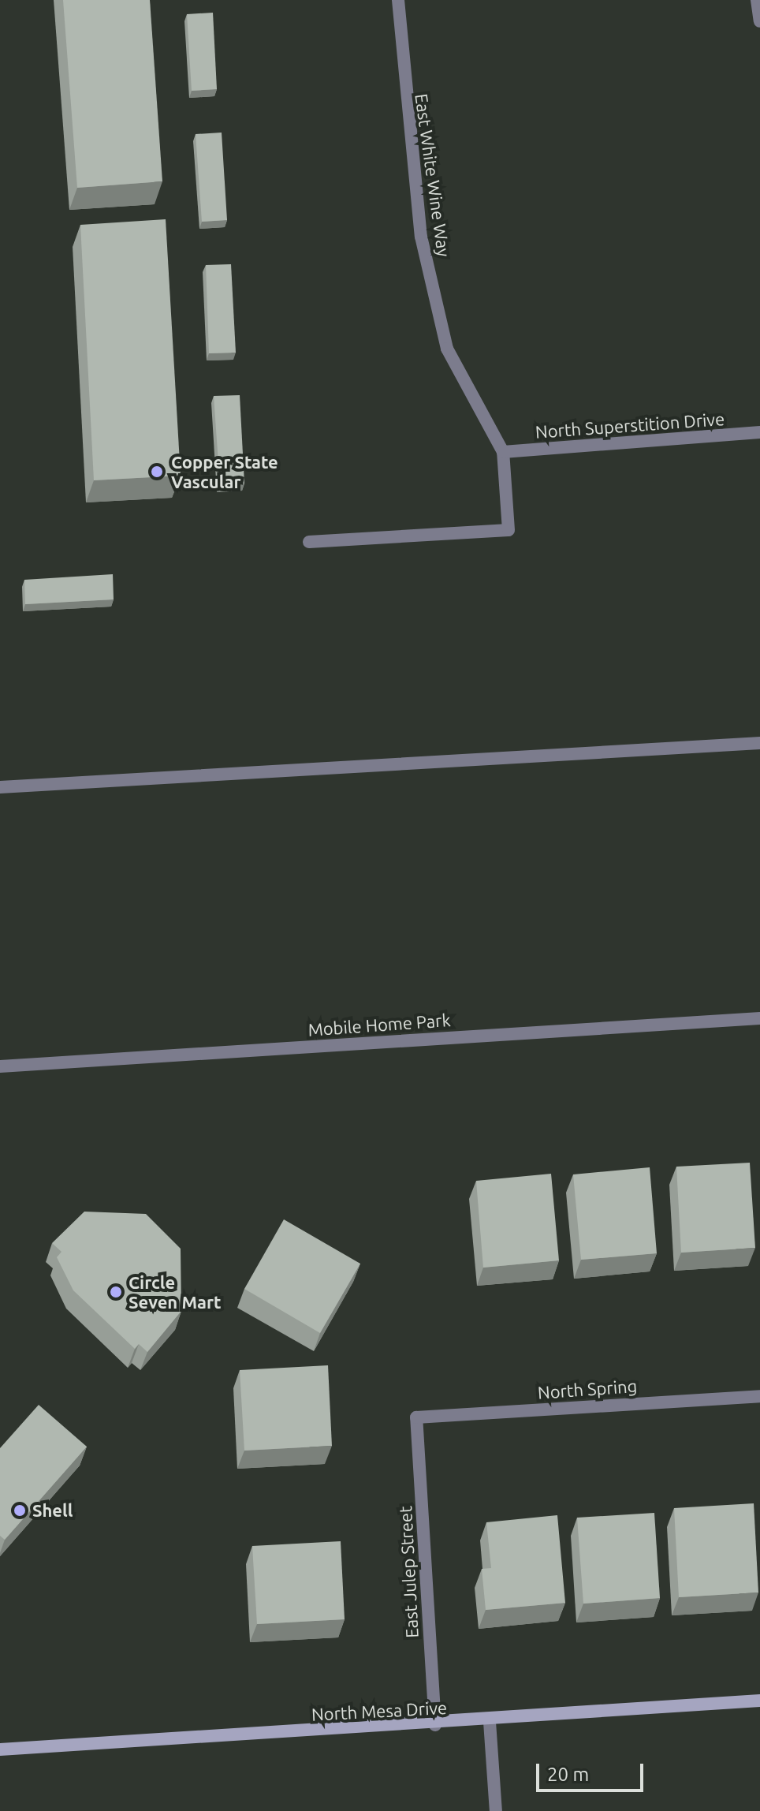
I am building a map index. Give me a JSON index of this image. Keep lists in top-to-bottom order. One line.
{"streets":{"main road":["North Mesa Drive"],"street":["East White Wine Way","North Superstition Drive","Mobile Home Park","North Spring","East Julep Street"]},"crossings":[["East White Wine Way","North Superstition Drive"],["North Spring","East Julep Street"],["East Julep Street","North Mesa Drive"]],"places":["Copper State Vascular","Circle Seven Mart","Shell"],"scale_bar":"20 m"}
